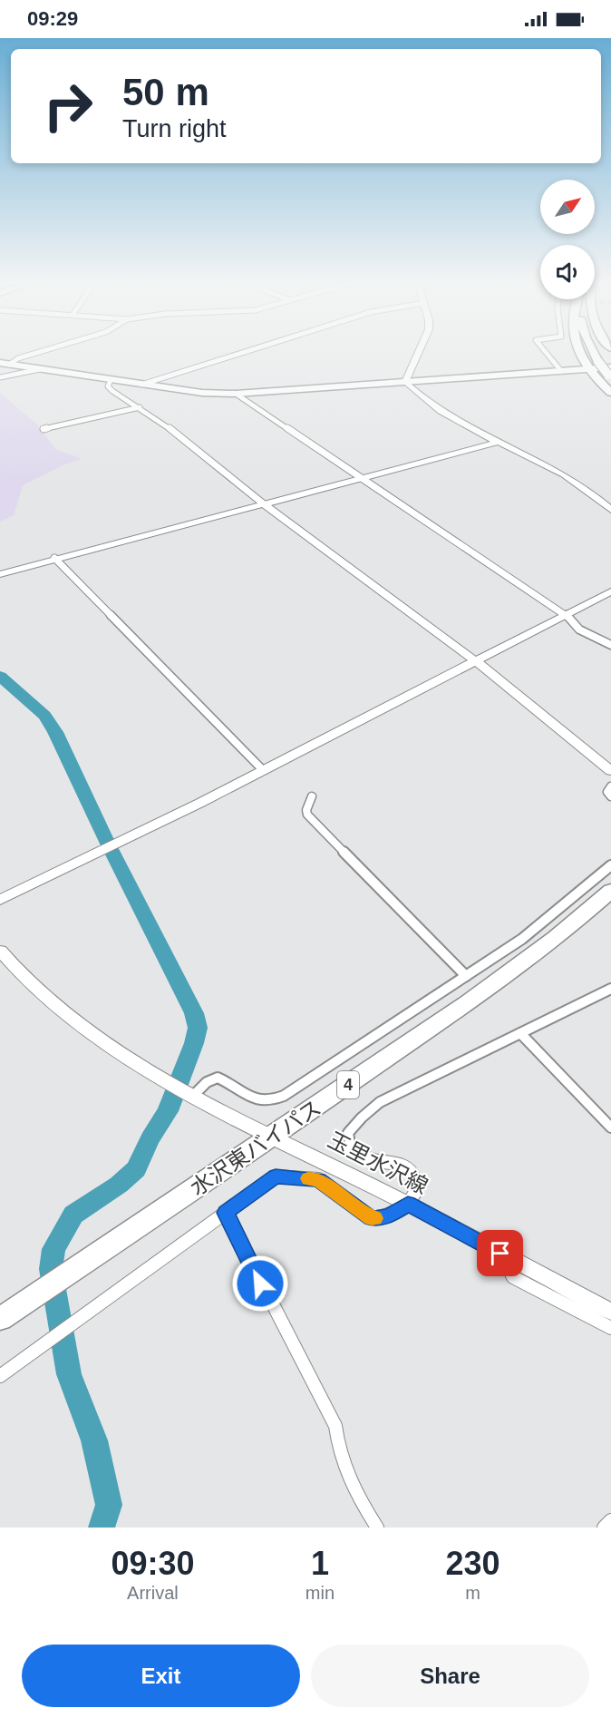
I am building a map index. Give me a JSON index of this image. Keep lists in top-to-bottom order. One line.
{"streets":{"highway":["4","水沢東バイパス"],"street":["玉里水沢線"]},"crossings":[["水沢東バイパス","玉里水沢線"]],"north":"top right","page":{"status":"09:29","turn":["50 m","Turn right"],"eta":["09:30","Arrival","1","min","230","m"],"buttons":["Exit","Share"]}}
